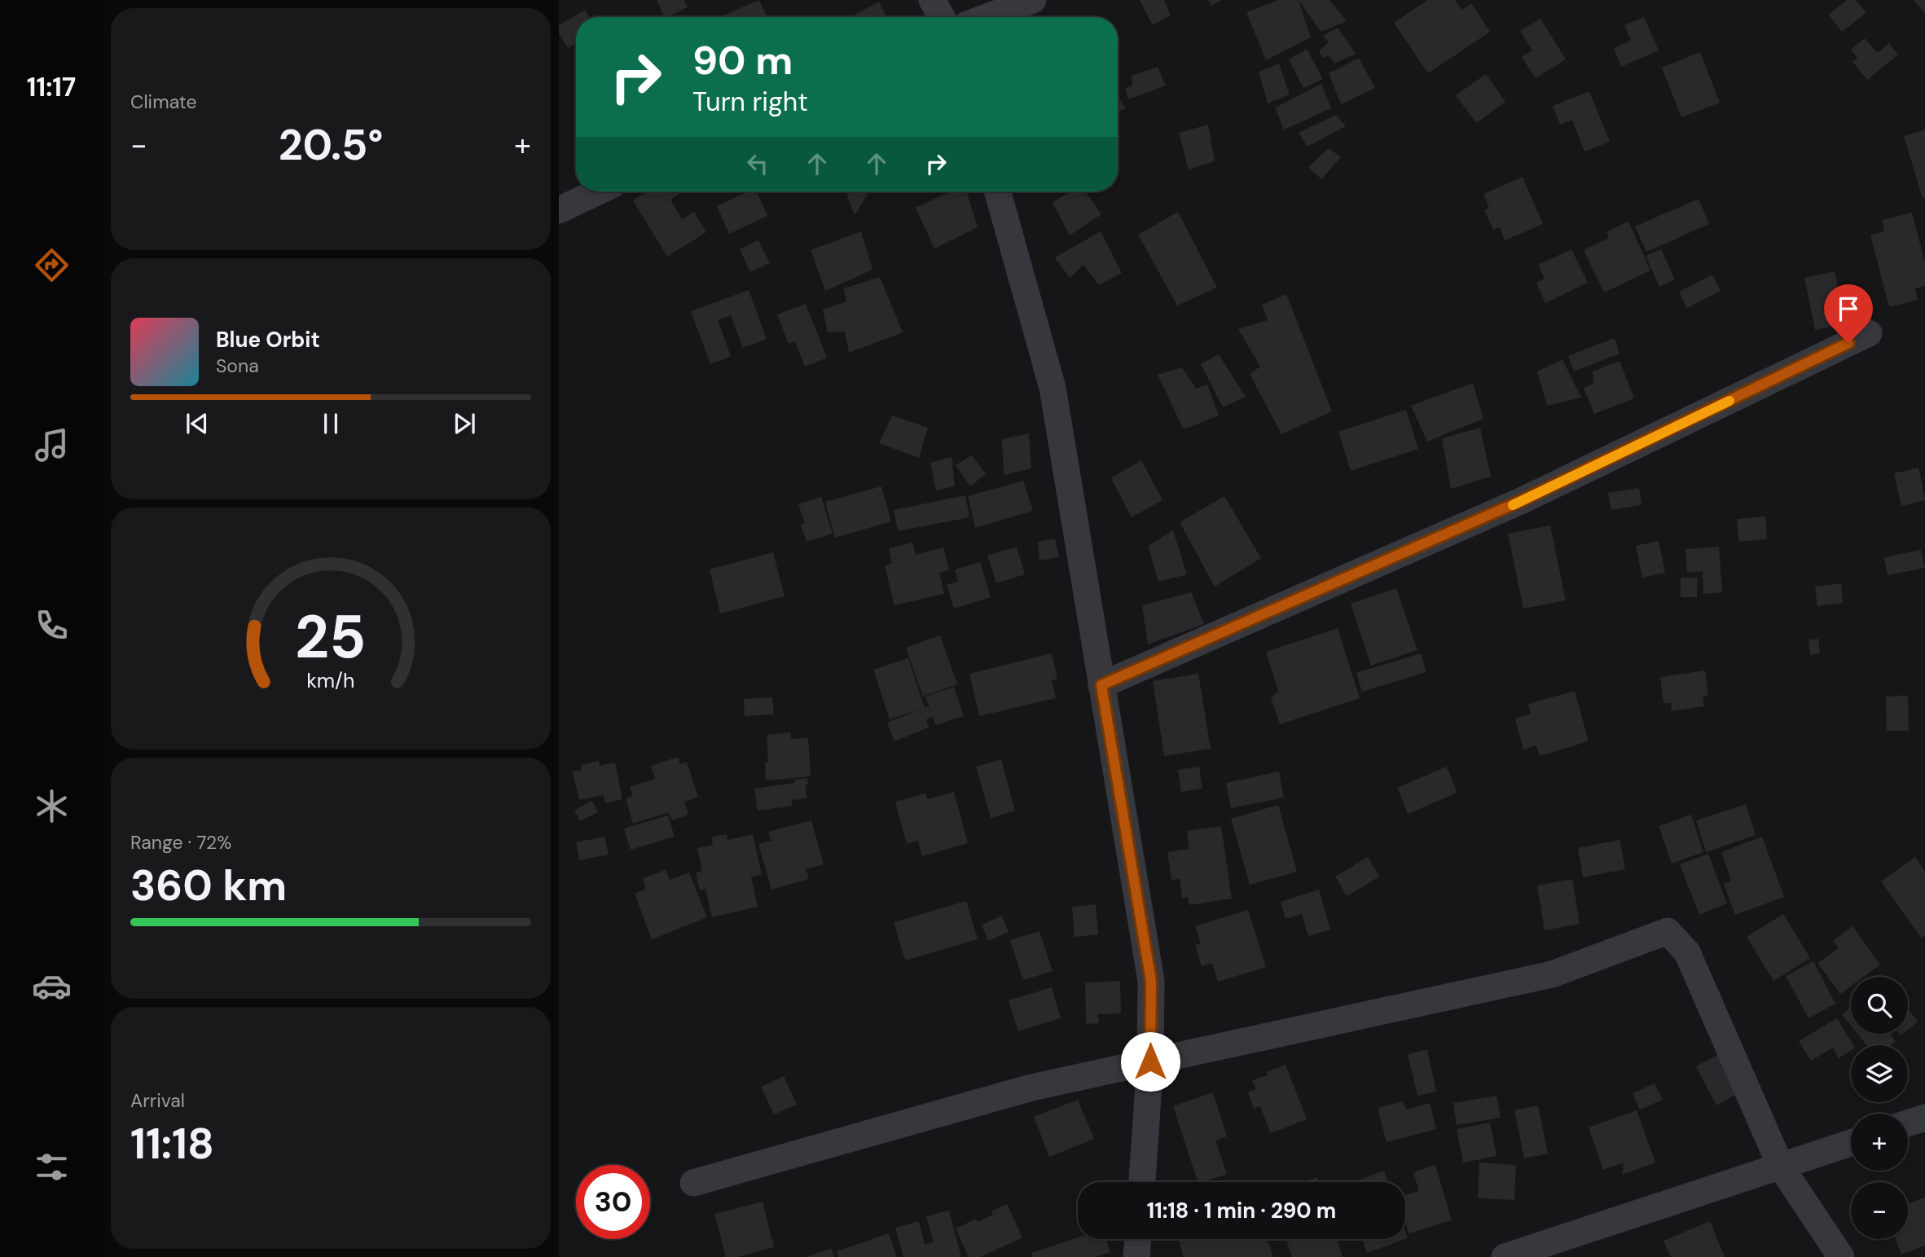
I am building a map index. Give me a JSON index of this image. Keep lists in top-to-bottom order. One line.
{"page":{"tabs":"11:17","tile":["Climate",["Range · 72%","360 km"],["Arrival","11:18"]],"turn":["90 m","Turn right"],"heat":["−","20.5°","+"],"song":["Blue Orbit","Sona"],"map_buttons":["+","−"],"limit":"30","trip":"11:18 · 1 min · 290 m","gauge":["25","km/h"]}}
